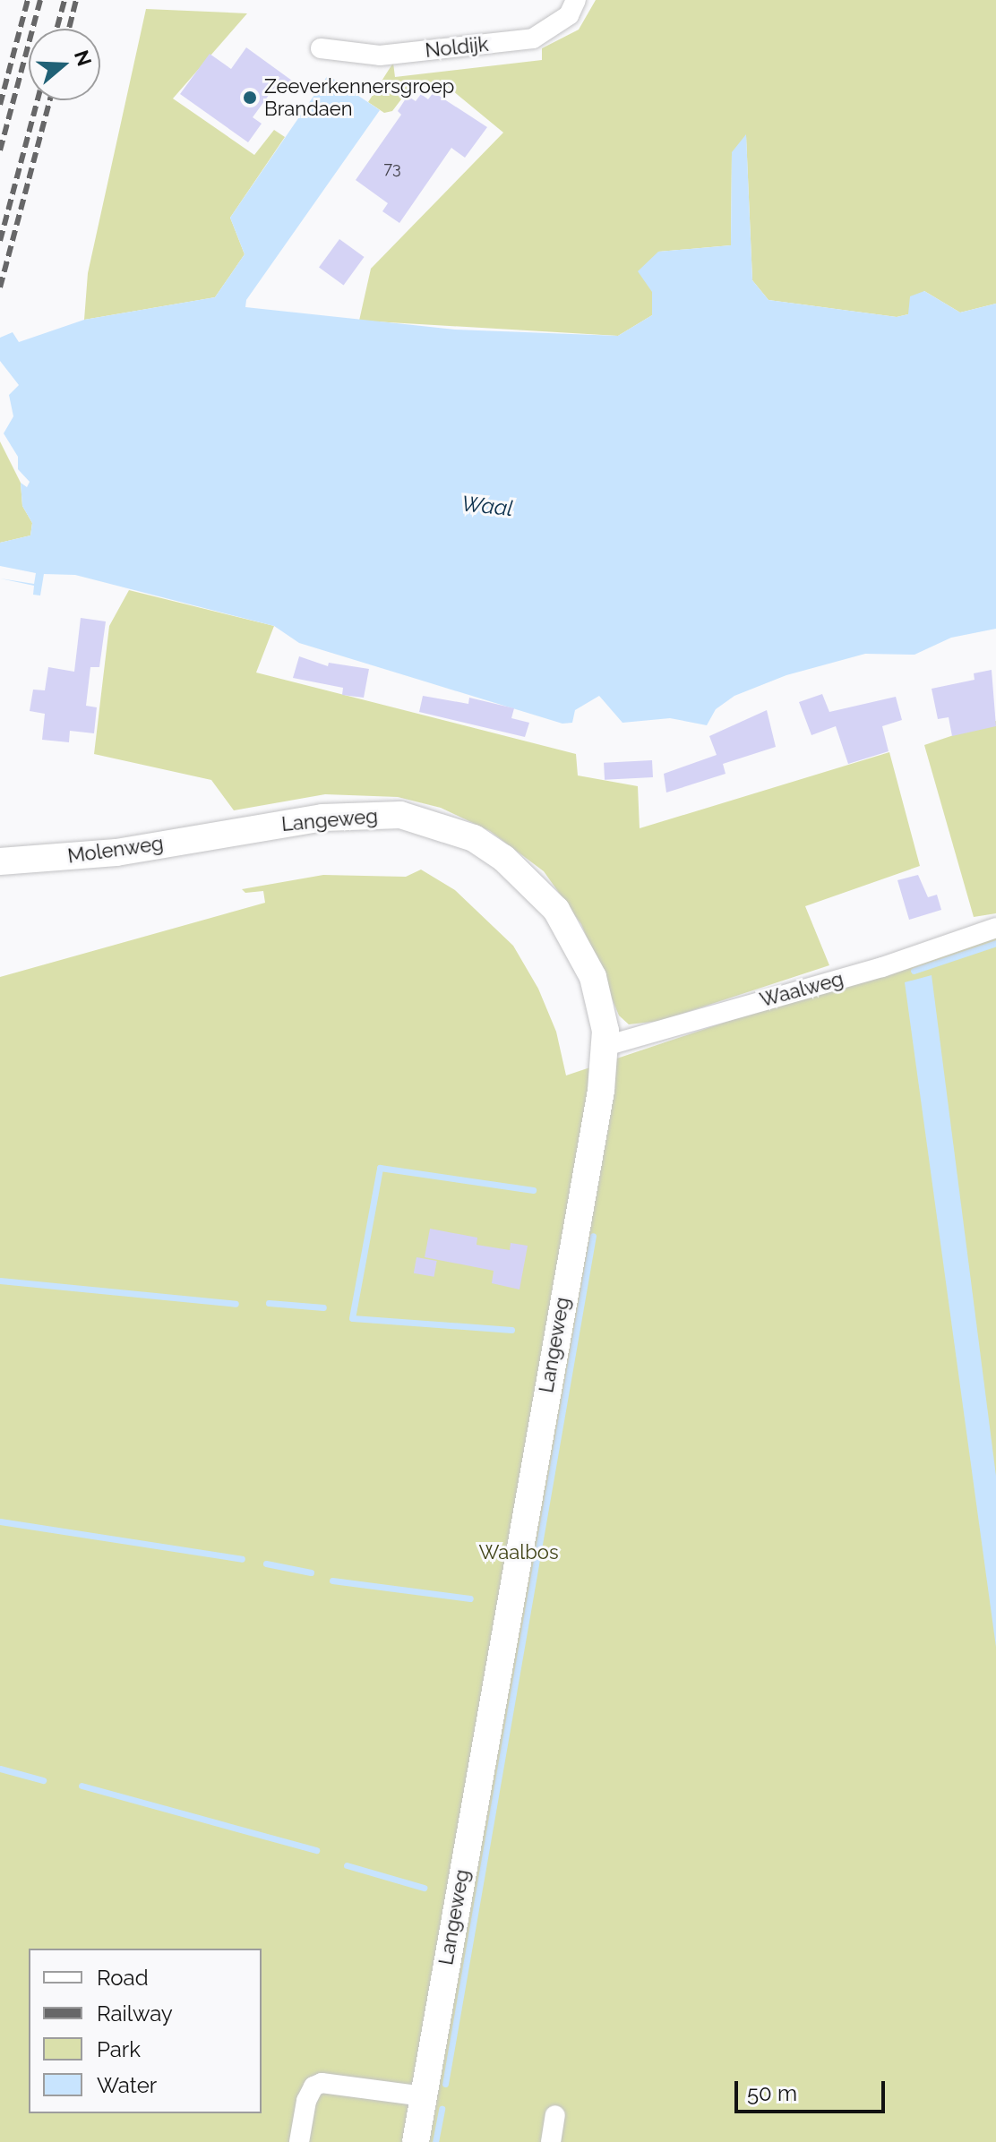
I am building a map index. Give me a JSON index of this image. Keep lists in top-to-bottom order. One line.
{"streets":{"main road":["Langeweg","Molenweg"],"street":["Noldijk","Waalweg"]},"crossings":[["Langeweg","Molenweg"],["Langeweg","Waalweg"]],"water":["Waal"],"parks":["Waalbos"],"places":["Zeeverkennersgroep Brandaen"],"house_numbers":["73"],"legend":["Road","Railway","Park","Water"],"scale_bar":"50 m","north":"right"}
